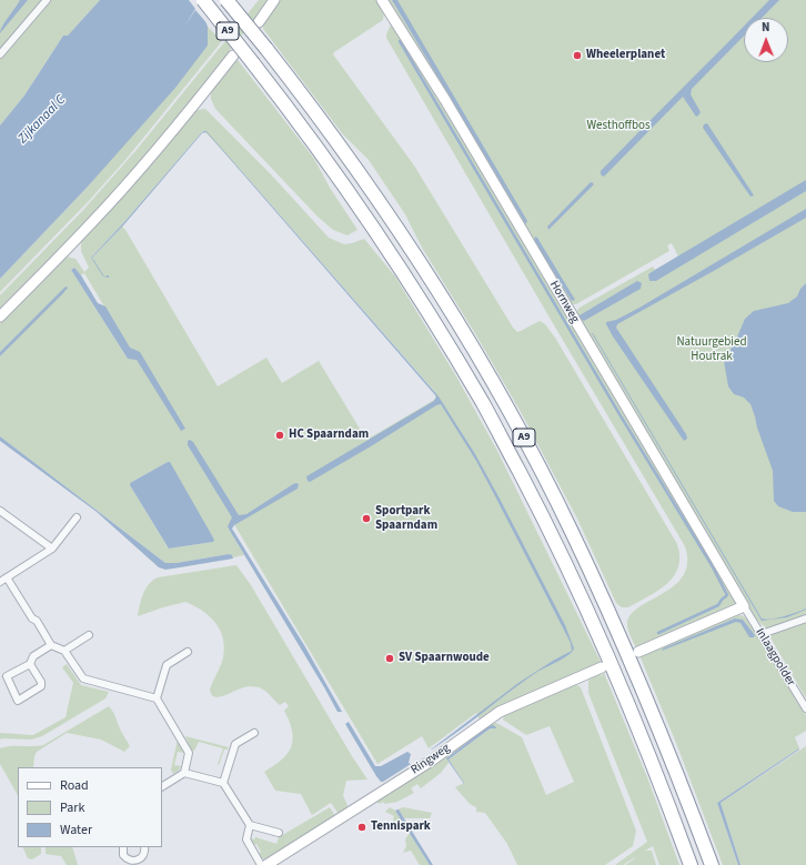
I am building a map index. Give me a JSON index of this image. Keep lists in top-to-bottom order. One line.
{"streets":{"highway":["A9"],"street":["Hornweg","Inlaagpolder","Ringweg"]},"crossings":[["Hornweg","Inlaagpolder"]],"water":["Zijkanaal C"],"parks":["Westhoffbos","Natuurgebied Houtrak"],"places":["Wheelerplanet","HC Spaarndam","Sportpark Spaarndam","SV Spaarnwoude","Tennispark"],"legend":["Road","Park","Water"],"north":"top"}
